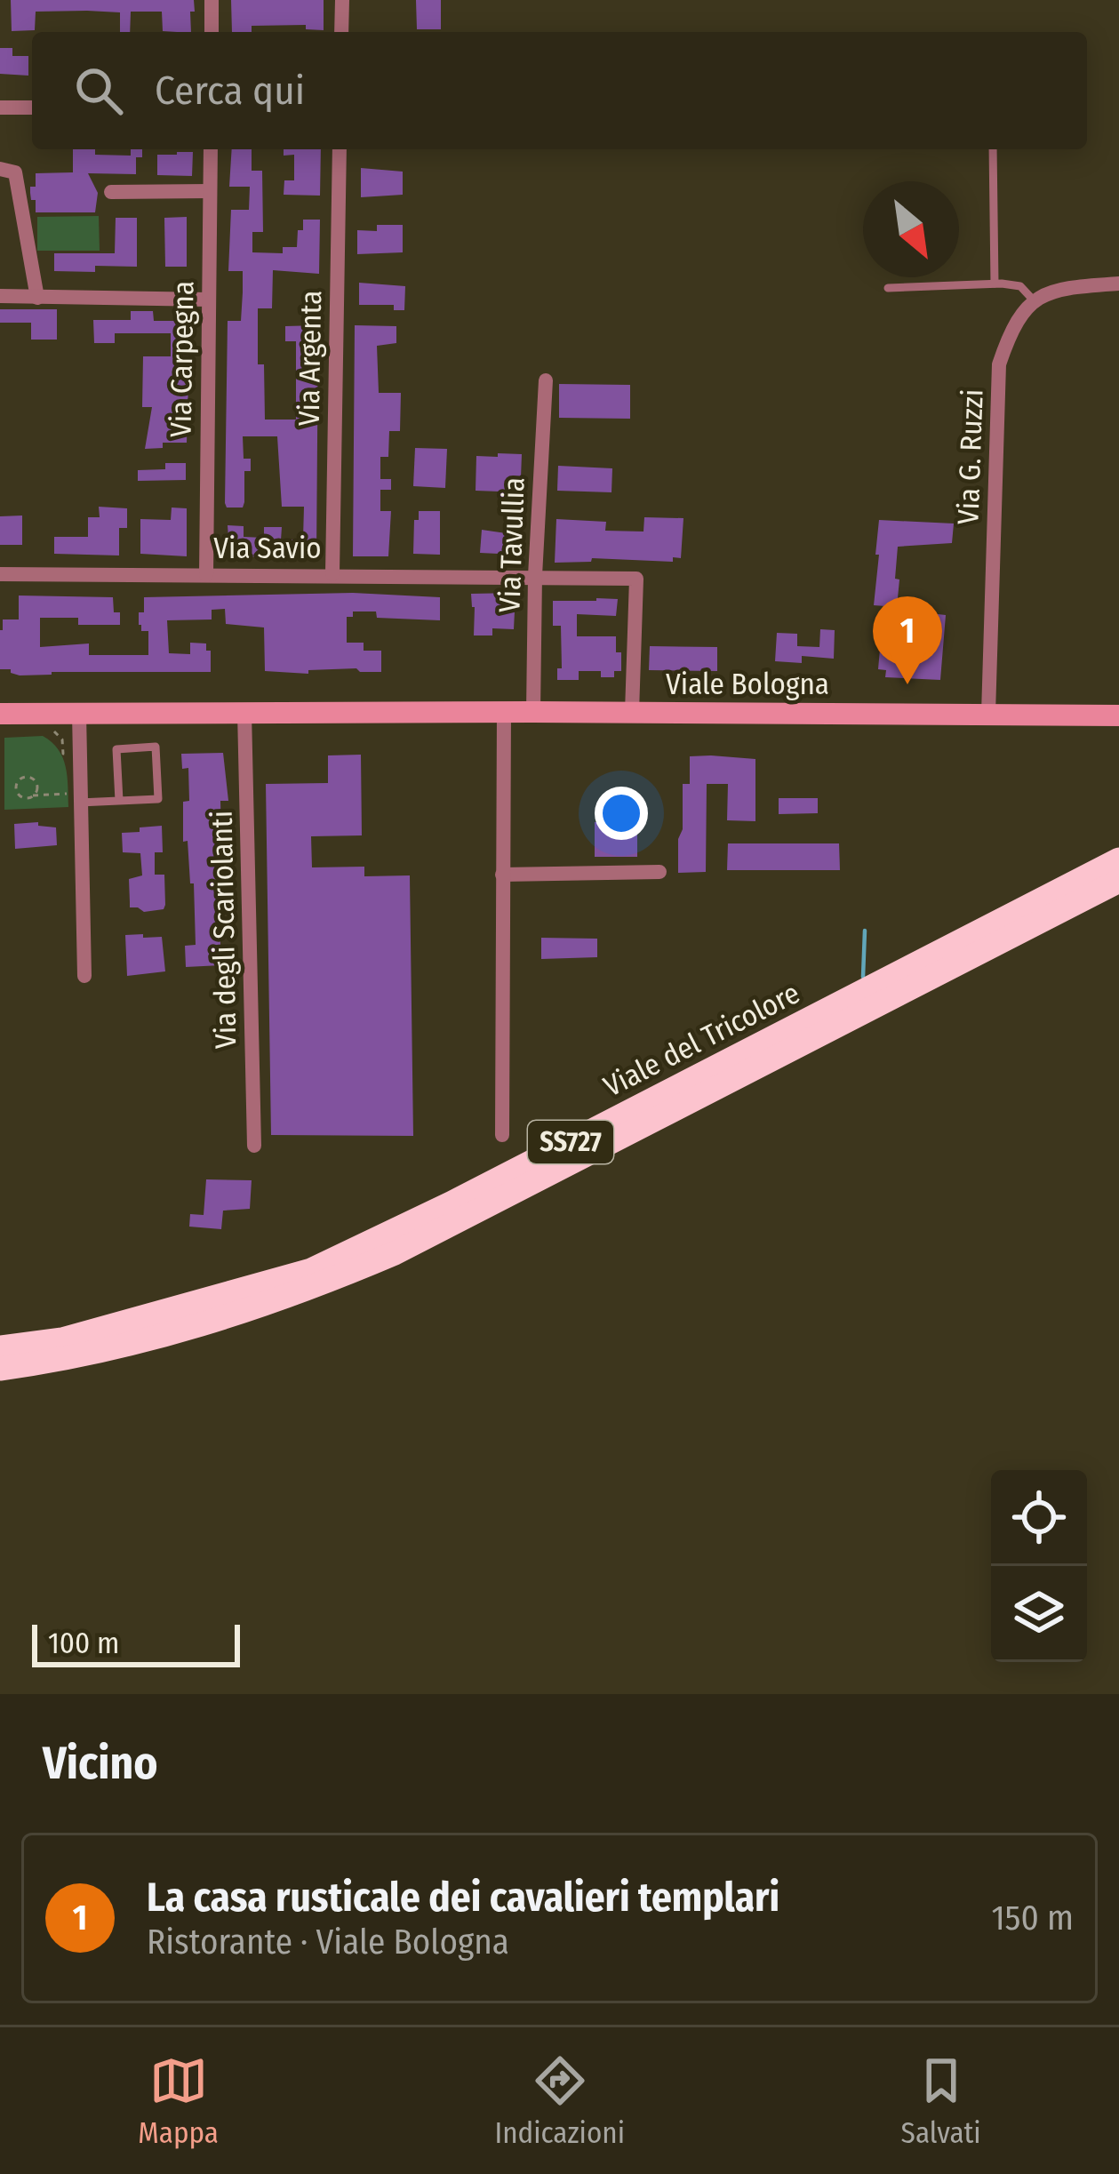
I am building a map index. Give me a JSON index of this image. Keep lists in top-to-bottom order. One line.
{"streets":{"highway":["Viale del Tricolore","SS727"],"main road":["Viale Bologna"],"street":["Via Argenta","Via Carpegna","Via G. Ruzzi","Via Tavullia","Via Savio","Via degli Scariolanti"]},"crossings":[["Via Argenta","Via Savio"],["Via Carpegna","Via Savio"],["Via G. Ruzzi","Viale Bologna"],["Via Tavullia","Via Savio"],["Via Tavullia","Viale Bologna"],["Via Savio","Viale Bologna"],["Viale Bologna","Via degli Scariolanti"]],"scale_bar":"100 m","north":"bottom right","page":{"search":"Cerca qui","pins":"1","scale":"100 m","heading":"Vicino","list":[{"mark":"1","name":"La casa rusticale dei cavalieri templari","note":"Ristorante · Viale Bologna","value":"150 m"}],"nav":["Mappa","Indicazioni","Salvati"]}}
